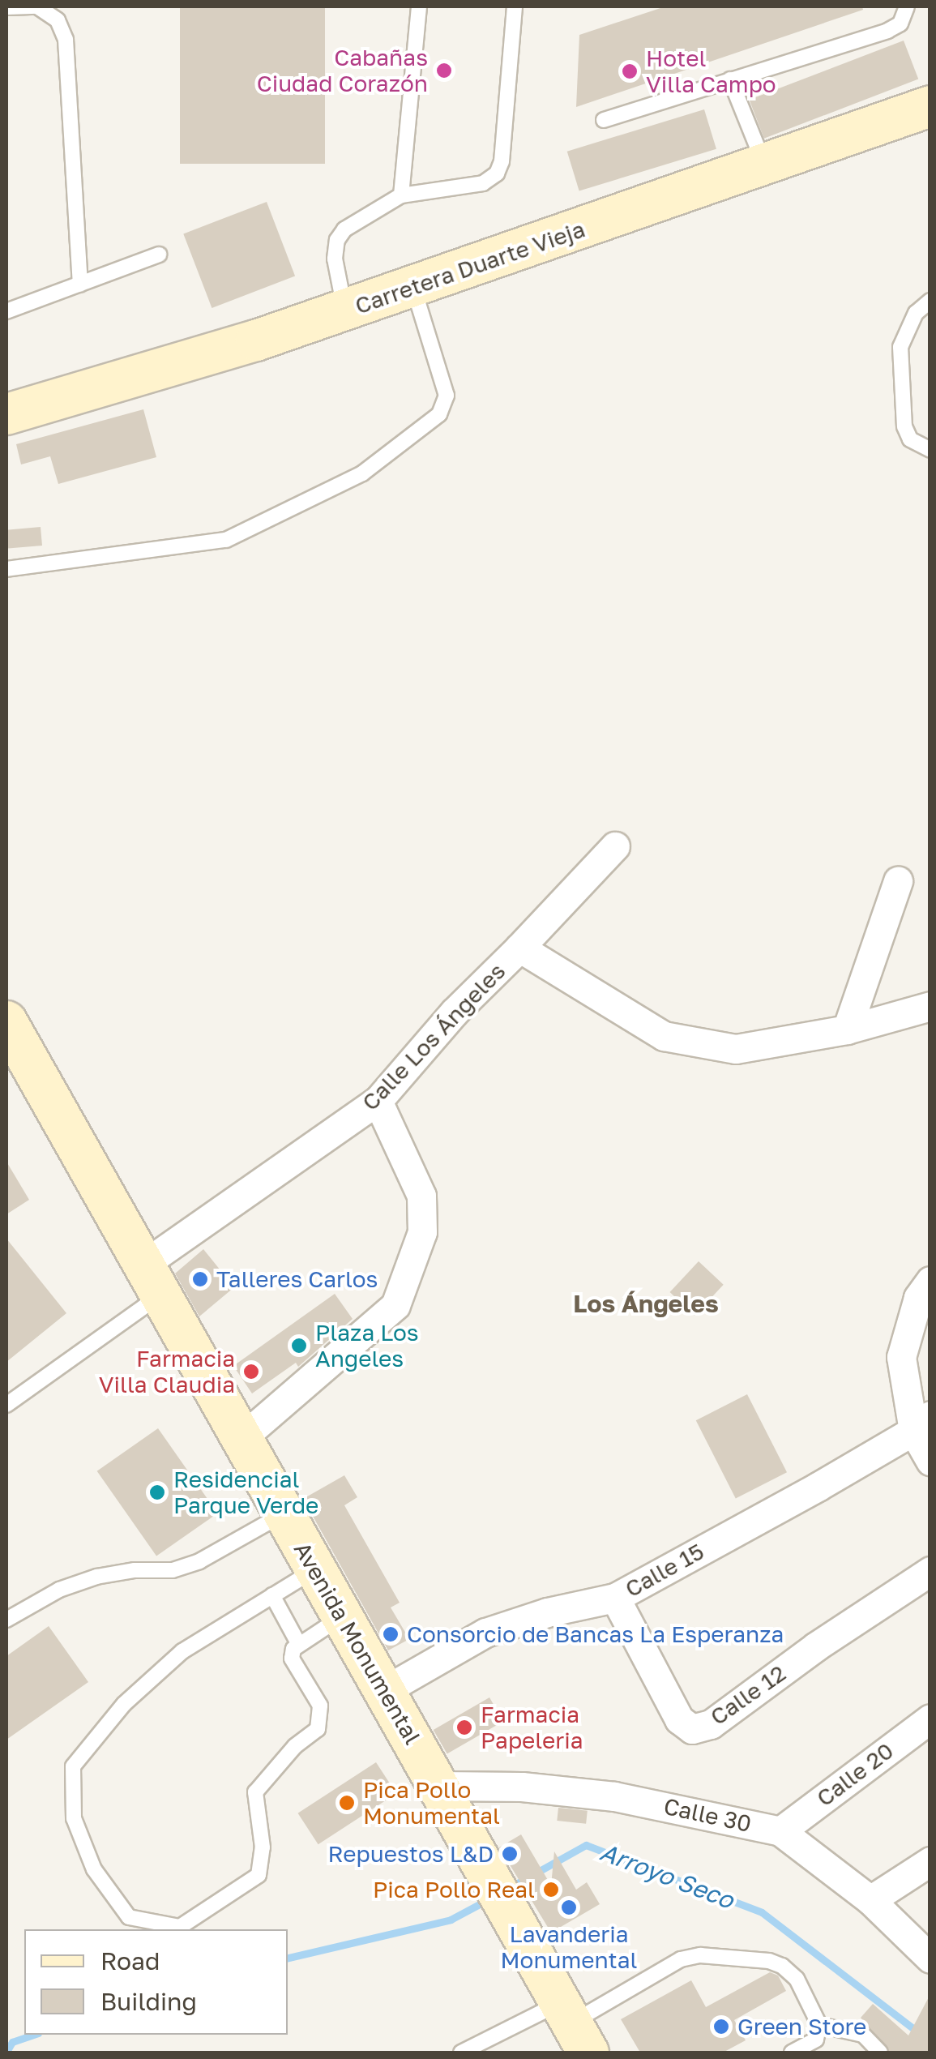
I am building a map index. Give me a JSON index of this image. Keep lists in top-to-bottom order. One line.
{"streets":{"main road":["Carretera Duarte Vieja","Avenida Monumental"],"street":["Calle Los Ángeles","Calle 15","Calle 12","Calle 20","Calle 30"]},"crossings":[["Calle Los Ángeles","Avenida Monumental"],["Calle 15","Avenida Monumental"],["Calle 15","Calle 12"],["Avenida Monumental","Calle 30"],["Calle 20","Calle 30"]],"districts":["Los Ángeles"],"water":["Arroyo Seco"],"places":["Cabañas Ciudad Corazón","Hotel Villa Campo","Talleres Carlos","Plaza Los Angeles","Farmacia Villa Claudia","Residencial Parque Verde","Consorcio de Bancas La Esperanza","Farmacia Papeleria","Pica Pollo Monumental","Repuestos L&D","Pica Pollo Real","Lavanderia Monumental","Green Store"],"legend":["Road","Building"]}
